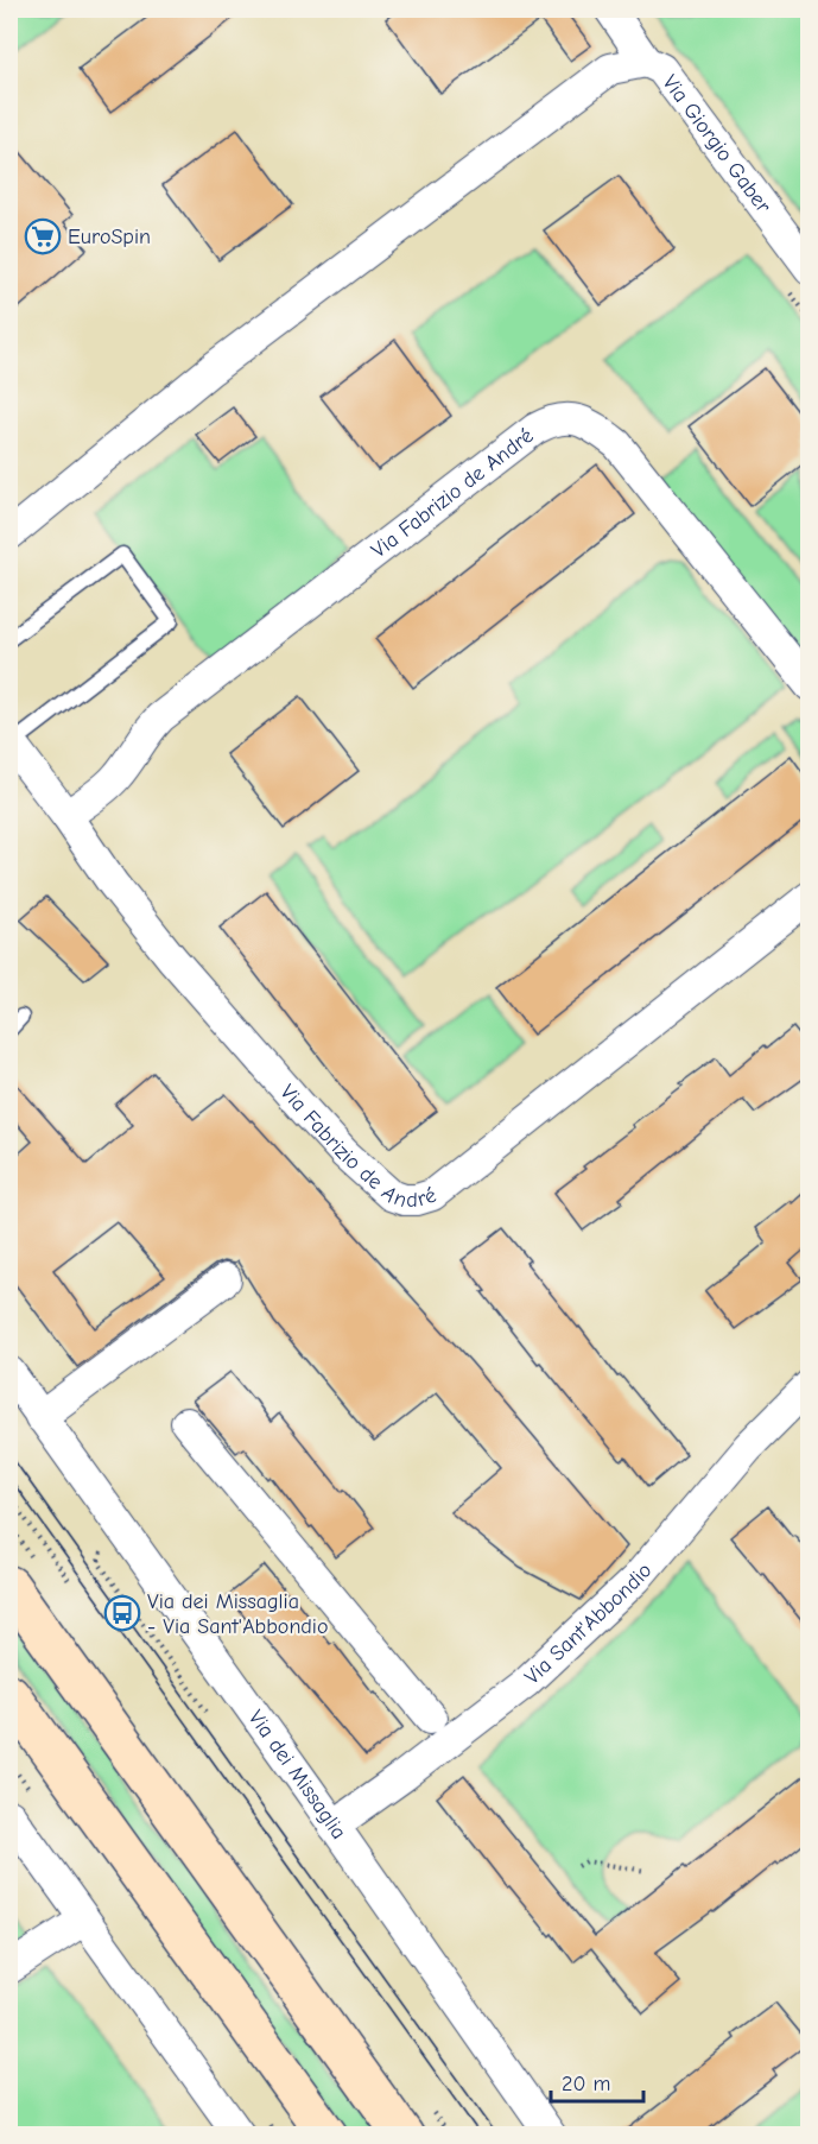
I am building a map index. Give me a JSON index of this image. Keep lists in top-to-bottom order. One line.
{"streets":{"street":["Via Giorgio Gaber","Via Fabrizio de André","Via Sant'Abbondio","Via dei Missaglia"]},"crossings":[["Via Sant'Abbondio","Via dei Missaglia"]],"places":{"supermarket":["EuroSpin"],"bus stop":["Via dei Missaglia - Via Sant'Abbondio"]},"scale_bar":"20 m"}
